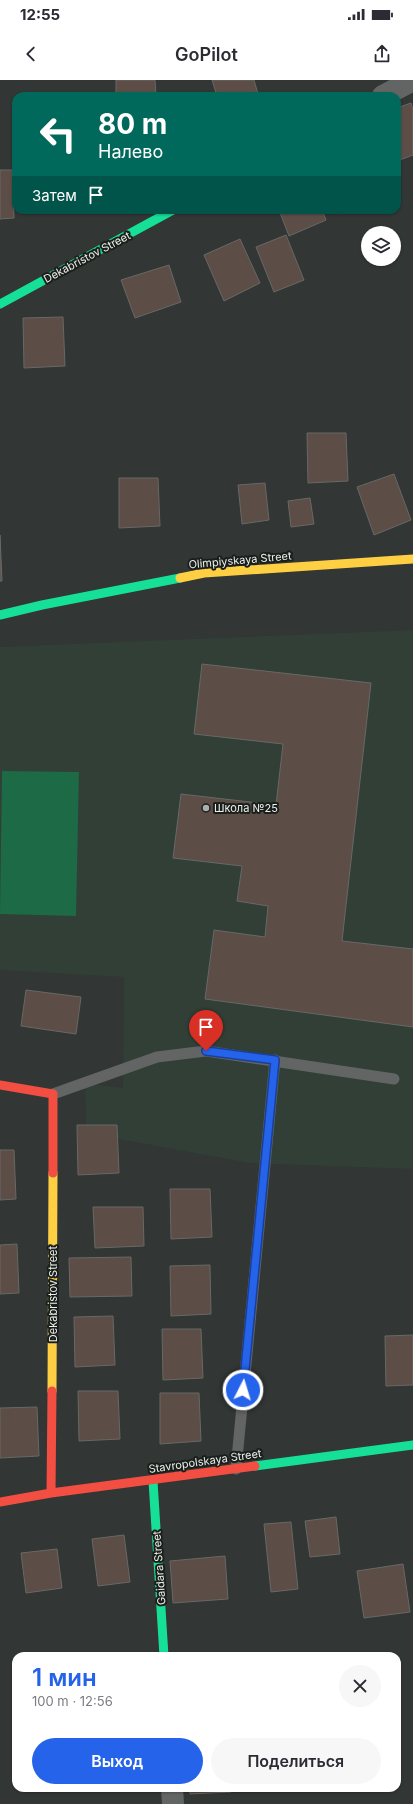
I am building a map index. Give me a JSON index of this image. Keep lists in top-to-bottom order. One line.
{"streets":{"street":["Dekabristov Street","Olimpiyskaya Street","Stavropolskaya Street","Gaidara Street"]},"crossings":[["Dekabristov Street","Stavropolskaya Street"],["Stavropolskaya Street","Gaidara Street"]],"places":["Школа №25"],"page":{"status":"12:55","header":"GoPilot","turn":["80 m","Налево"],"then":"Затем","heading":["1 мин","100 m · 12:56"],"buttons":["Выход","Поделиться"]}}
